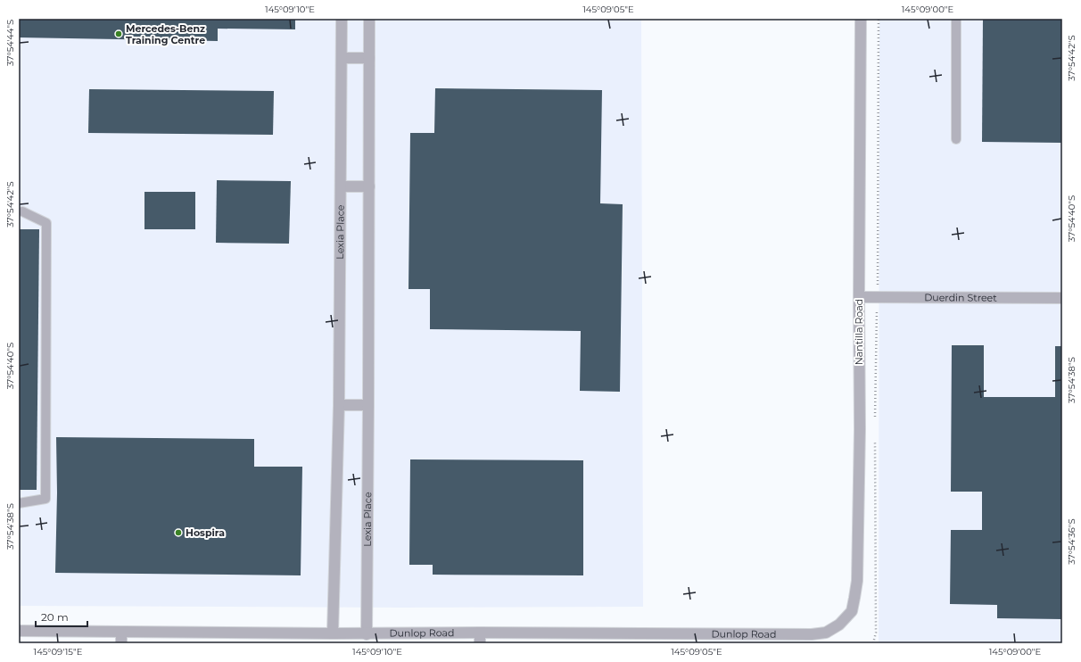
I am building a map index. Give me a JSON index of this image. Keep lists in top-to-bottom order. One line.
{"streets":{"street":["Lexia Place","Duerdin Street","Nantilla Road","Dunlop Road"]},"crossings":[["Lexia Place","Dunlop Road"],["Duerdin Street","Nantilla Road"],["Nantilla Road","Dunlop Road"]],"places":["Mercedes-Benz Training Centre","Hospira"],"scale_bar":"20 m","coordinates":["145°09'10\"E","145°09'05\"E","145°09'00\"E","37°54'44\"S","37°54'42\"S","37°54'40\"S","37°54'38\"S","37°54'36\"S","145°09'15\"E"]}
